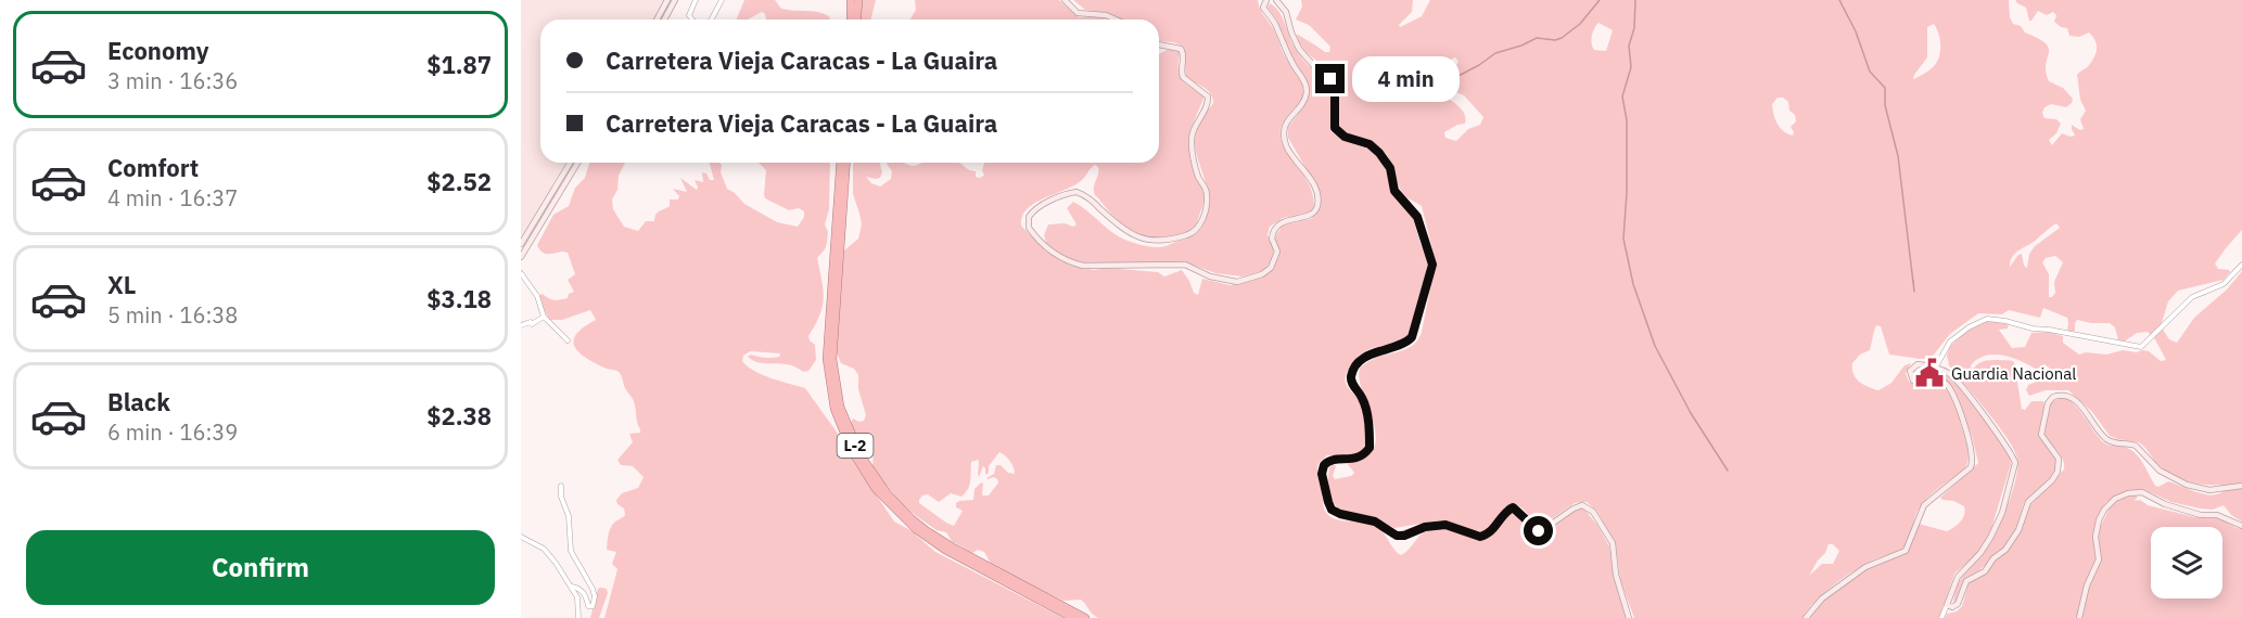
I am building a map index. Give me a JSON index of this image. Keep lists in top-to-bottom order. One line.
{"streets":{"highway":["L-2"]},"places":{"public building":["Guardia Nacional"]},"page":{"list":[{"name":"Economy","note":"3 min · 16:36","value":"$1.87"},{"name":"Comfort","note":"4 min · 16:37","value":"$2.52"},{"name":"XL","note":"5 min · 16:38","value":"$3.18"},{"name":"Black","note":"6 min · 16:39","value":"$2.38"}],"banner":["Carretera Vieja Caracas - La Guaira","Carretera Vieja Caracas - La Guaira"],"bubble":"4 min","buttons":"Confirm"}}
